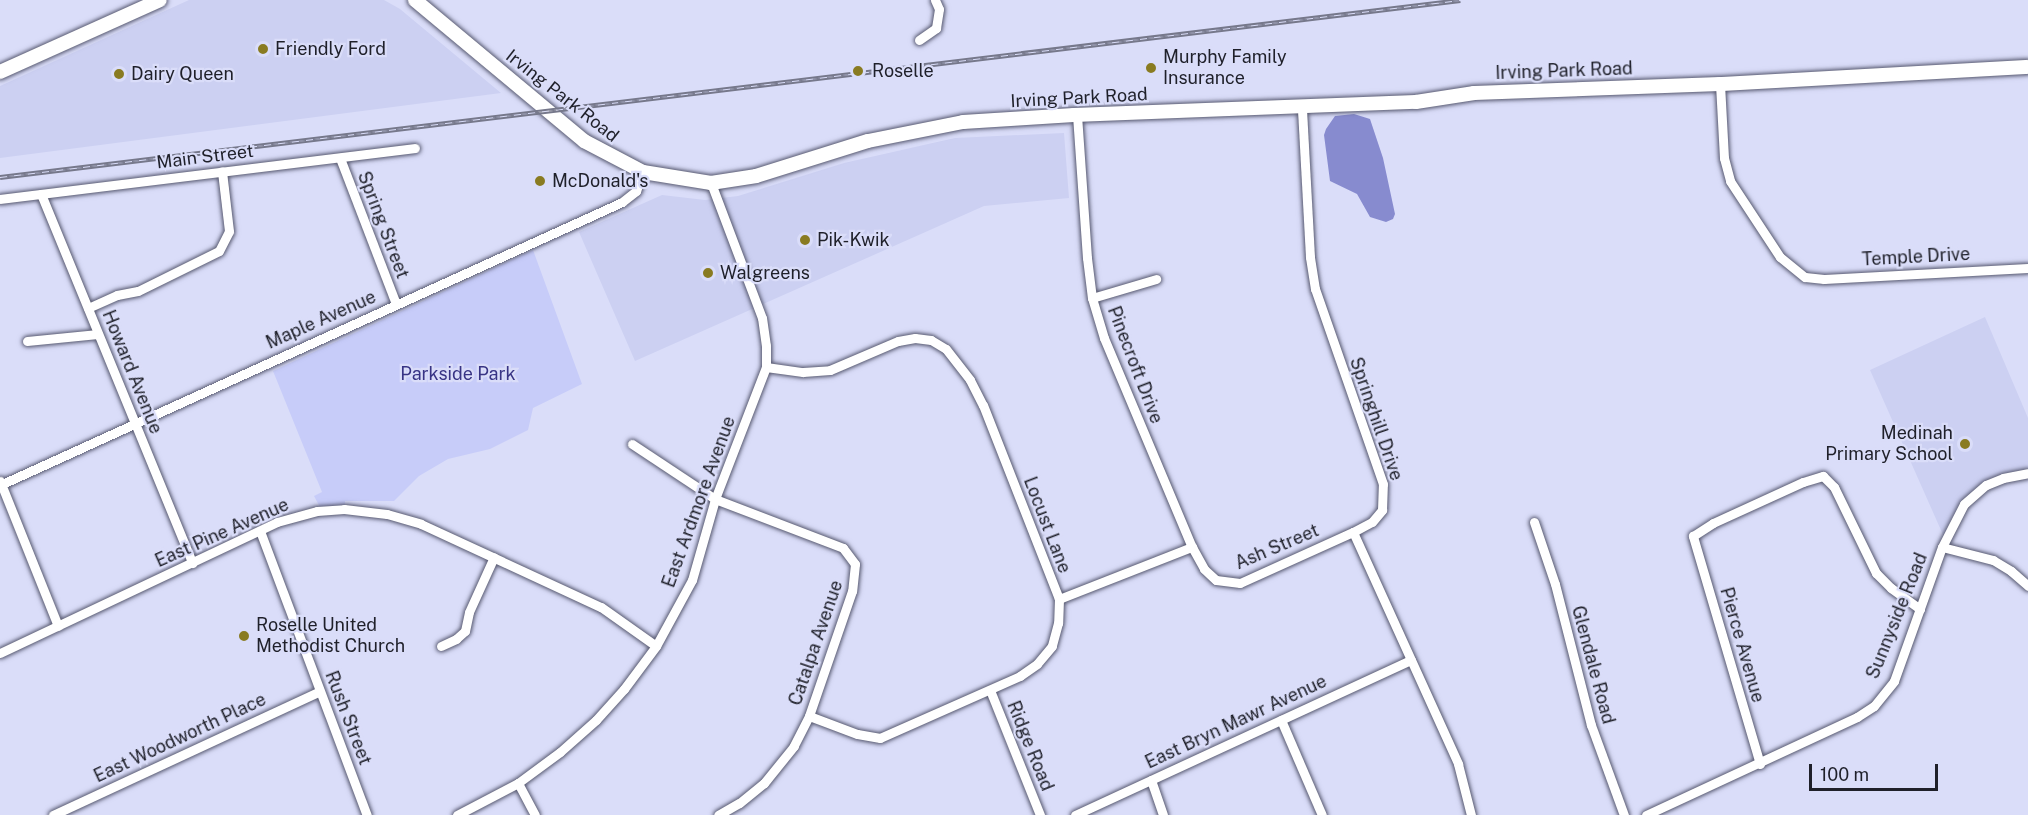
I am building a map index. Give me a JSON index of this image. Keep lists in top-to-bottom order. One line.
{"streets":{"main road":["Irving Park Road"],"street":["Main Street","Spring Street","Temple Drive","Maple Avenue","Pinecroft Drive","Howard Avenue","Springhill Drive","East Ardmore Avenue","Locust Lane","East Pine Avenue","Ash Street","Sunnyside Road","Catalpa Avenue","Pierce Avenue","Glendale Road","Rush Street","East Bryn Mawr Avenue","East Woodworth Place","Ridge Road"]},"crossings":[["Irving Park Road","Temple Drive"],["Irving Park Road","Maple Avenue"],["Irving Park Road","Pinecroft Drive"],["Irving Park Road","Springhill Drive"],["Irving Park Road","East Ardmore Avenue"],["Main Street","Spring Street"],["Main Street","Howard Avenue"],["Spring Street","Maple Avenue"],["Maple Avenue","Howard Avenue"],["Pinecroft Drive","Ash Street"],["Howard Avenue","East Pine Avenue"],["Springhill Drive","Ash Street"],["East Ardmore Avenue","Locust Lane"],["East Ardmore Avenue","East Pine Avenue"],["East Ardmore Avenue","Catalpa Avenue"],["Locust Lane","Catalpa Avenue"],["Locust Lane","Ridge Road"],["East Pine Avenue","Rush Street"],["Sunnyside Road","Pierce Avenue"],["Rush Street","East Woodworth Place"]],"parks":["Parkside Park"],"places":["Friendly Ford","Murphy Family Insurance","Roselle","Dairy Queen","McDonald's","Pik-Kwik","Walgreens","Medinah Primary School","Roselle United Methodist Church"],"scale_bar":"100 m"}
